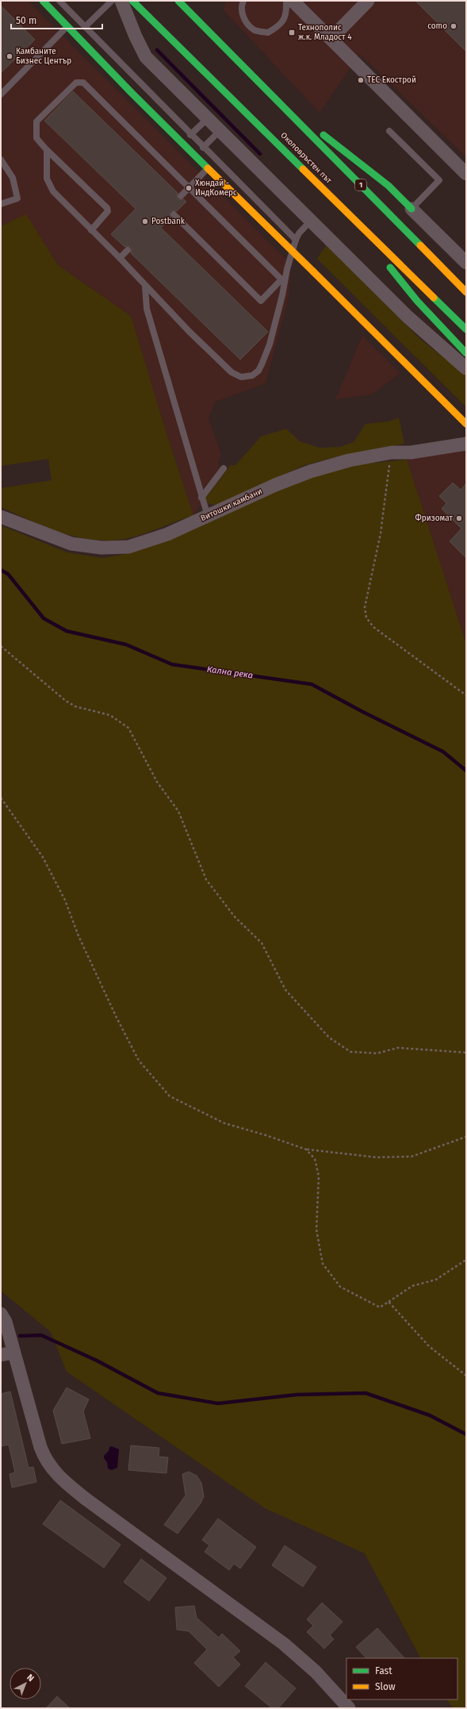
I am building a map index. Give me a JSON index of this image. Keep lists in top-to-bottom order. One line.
{"streets":{"main road":["Околовръстен път","1"],"street":["Витошки камбани"]},"water":["Кална река"],"places":{"other":["como","Камбаните Бизнес Център","ТЕС Екострой","Хюндай - ИндКомерс","Postbank","Фризомат"],"transit":["Технополис ж.к. Младост 4"]},"legend":["Fast","Slow"],"scale_bar":"50 m","north":"top right"}
